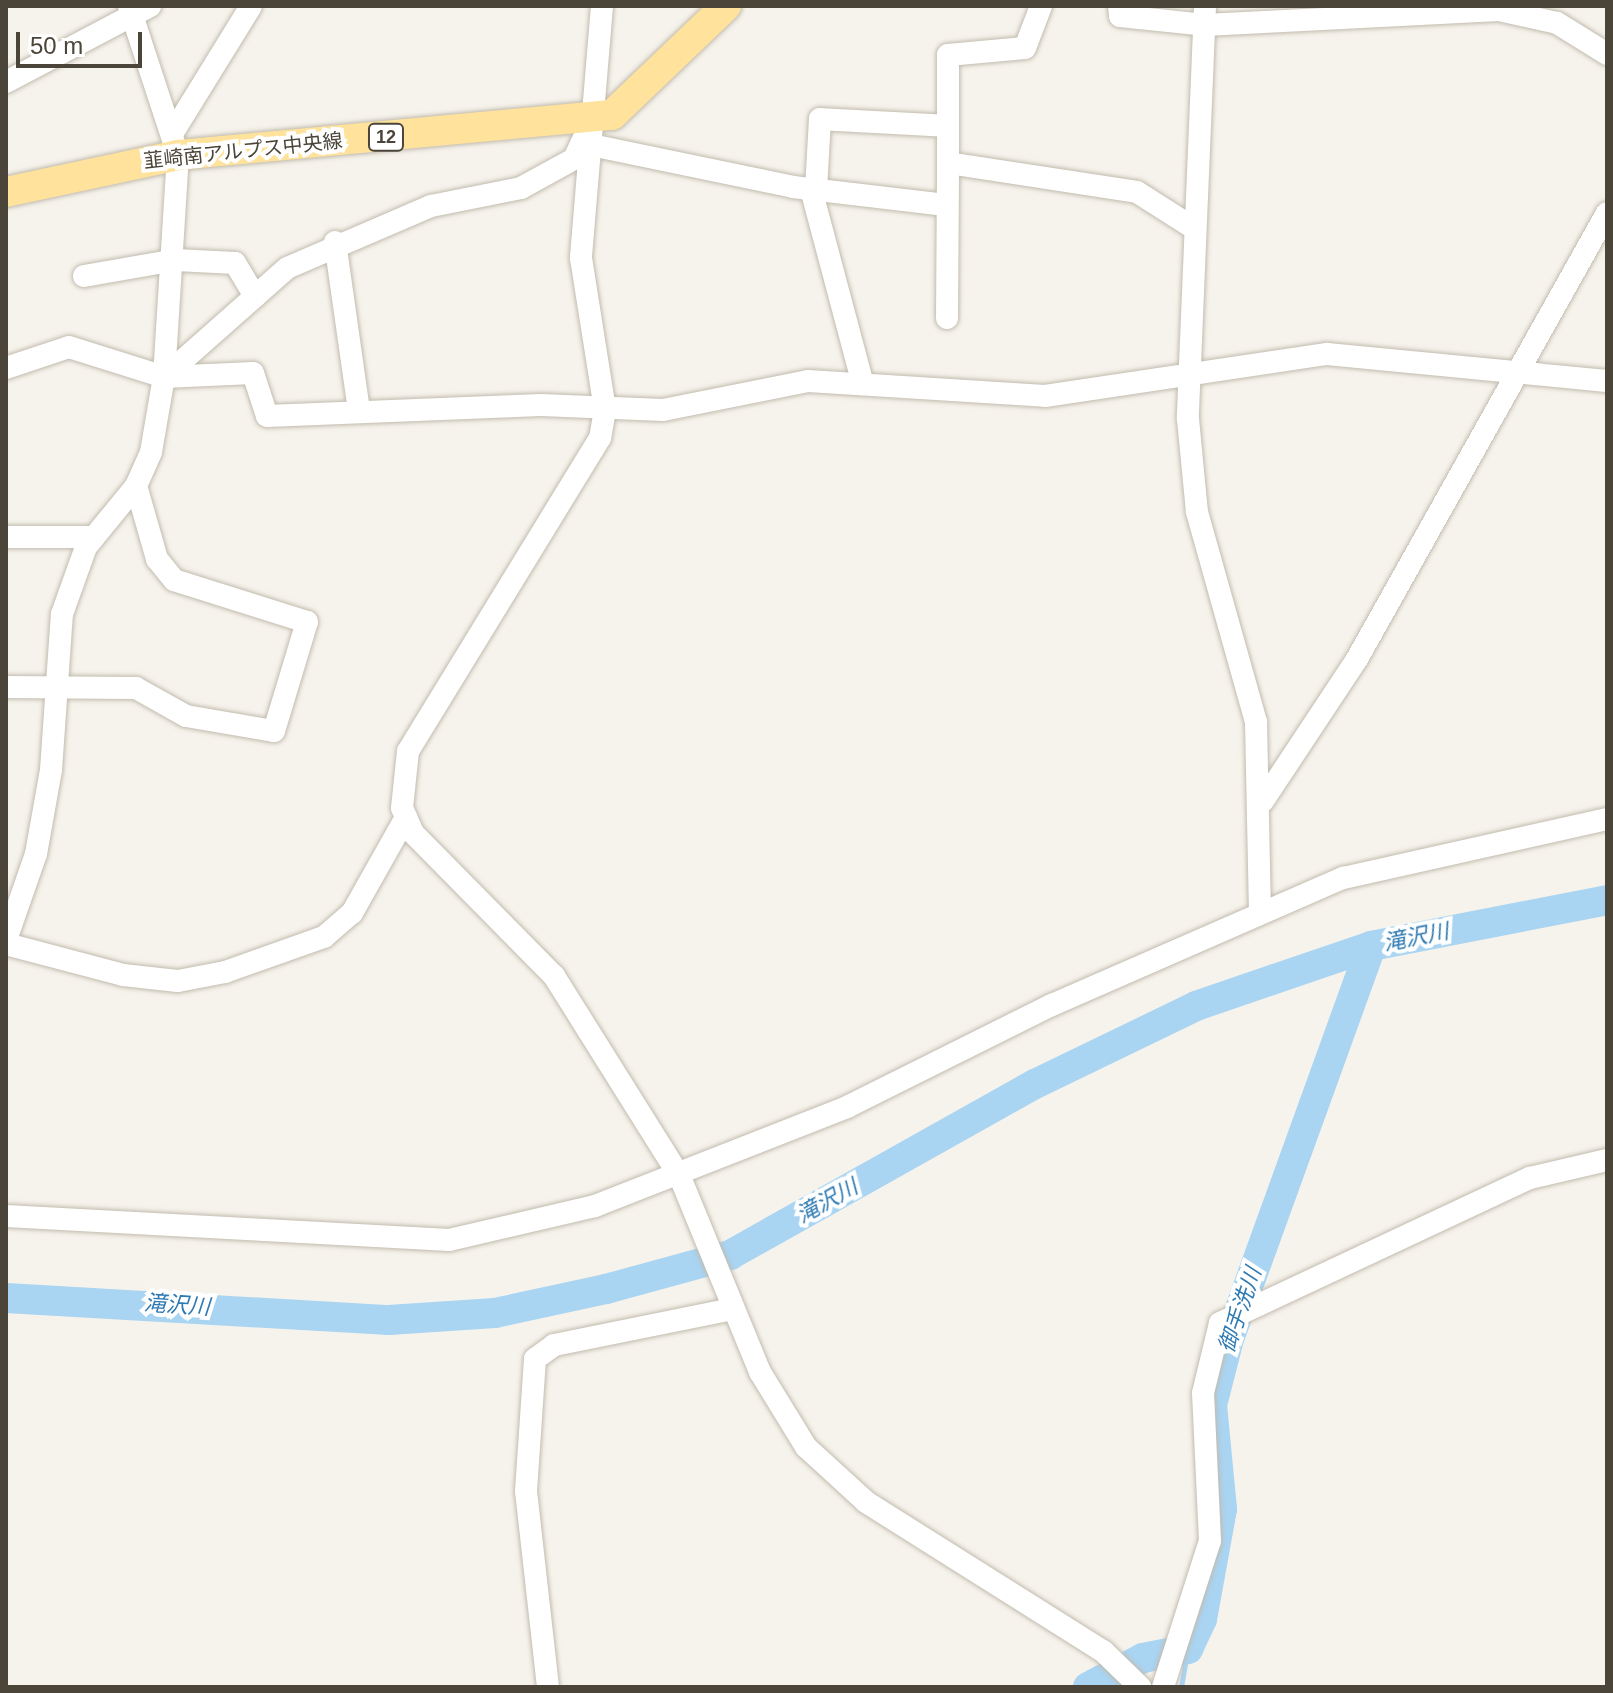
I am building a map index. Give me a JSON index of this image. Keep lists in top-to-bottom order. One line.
{"streets":{"main road":["12","韮崎南アルプス中央線"]},"water":["滝沢川","御手洗川"],"scale_bar":"50 m"}
